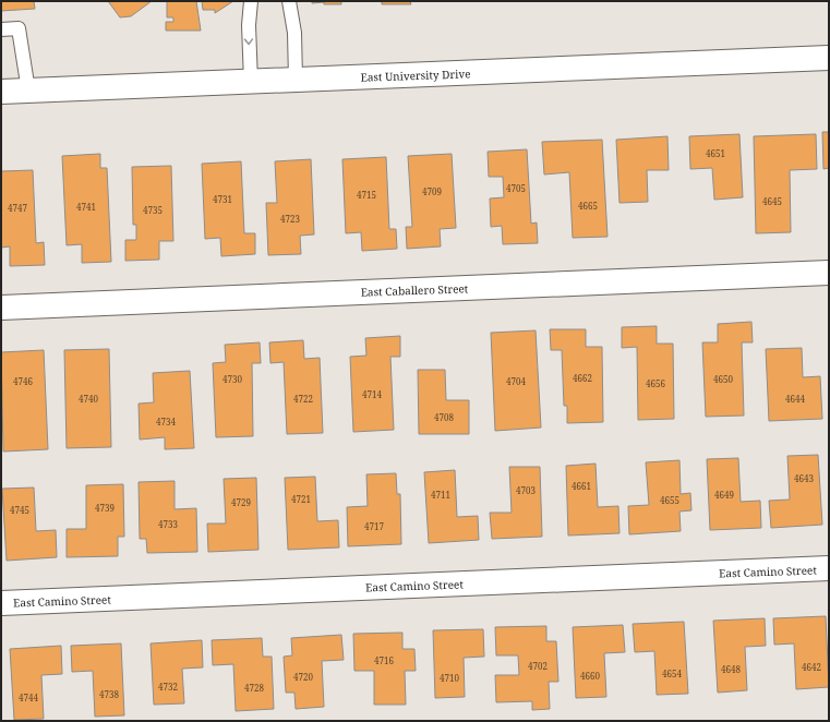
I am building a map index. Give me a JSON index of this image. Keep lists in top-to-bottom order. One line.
{"streets":{"street":["East University Drive","East Caballero Street","East Camino Street"]},"house_numbers":["4651","4705","4709","4715","4731","4645","4665","4741","4747","4735","4723","4662","4730","4650","4746","4704","4656","4714","4740","4722","4644","4708","4734","4643","4661","4703","4711","4649","4721","4655","4729","4739","4745","4733","4717","4716","4702","4642","4648","4654","4660","4720","4710","4732","4728","4738","4744"]}
